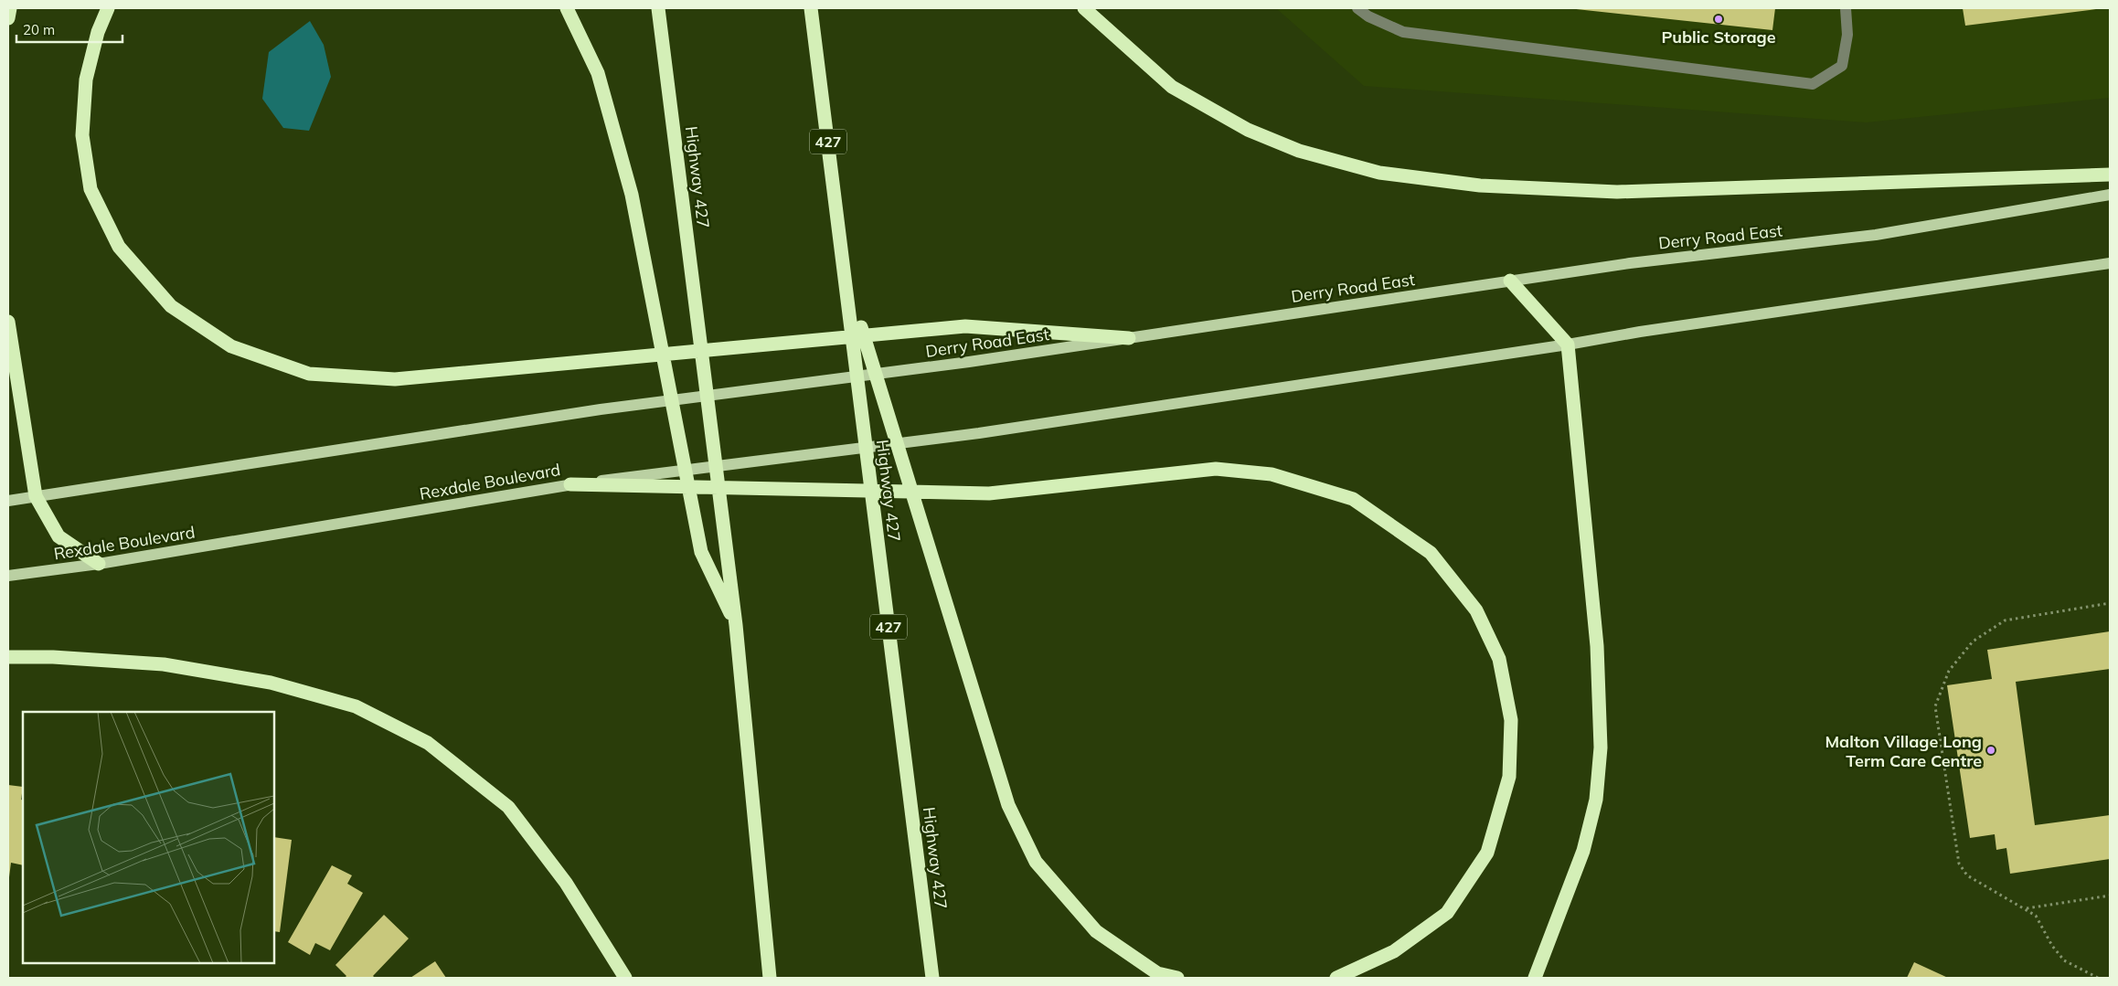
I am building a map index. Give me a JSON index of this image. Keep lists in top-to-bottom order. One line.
{"streets":{"highway":["427","Highway 427"],"main road":["Derry Road East","Rexdale Boulevard"]},"places":["Public Storage","Malton Village Long Term Care Centre"],"scale_bar":"20 m"}
